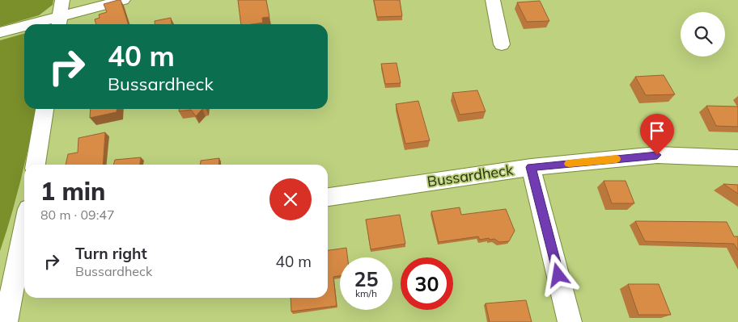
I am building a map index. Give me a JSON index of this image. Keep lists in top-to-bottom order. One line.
{"streets":{"street":["Bussardheck"]},"page":{"turn":["40 m","Bussardheck"],"heading":["1 min","80 m · 09:47"],"list":[{"name":"Turn right","note":"Bussardheck","value":"40 m"}],"speed":"25 km/h","limit":"30"}}
